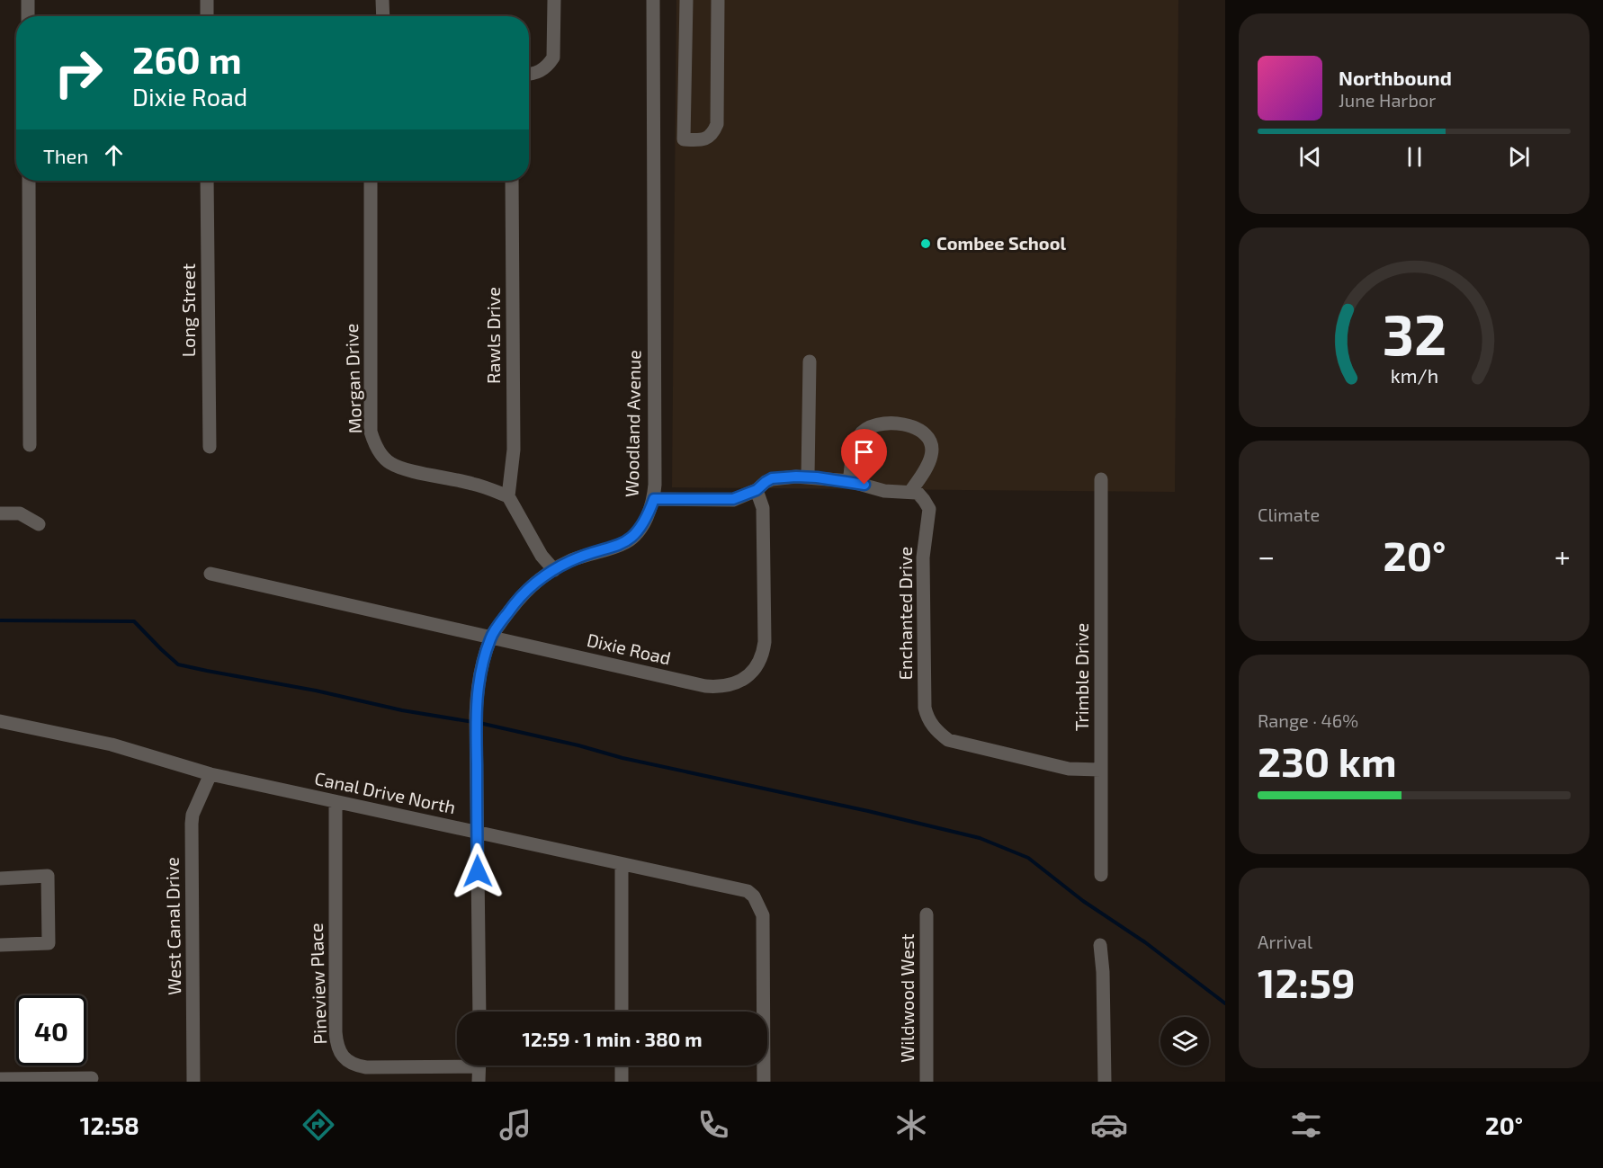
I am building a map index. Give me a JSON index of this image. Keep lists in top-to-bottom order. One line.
{"streets":{"street":["Long Street","Rawls Drive","Morgan Drive","Woodland Avenue","Enchanted Drive","Dixie Road","Trimble Drive","Canal Drive North","West Canal Drive","Pineview Place","Wildwood West"]},"crossings":[["Rawls Drive","Morgan Drive"],["Woodland Avenue","Dixie Road"],["Woodland Avenue","Canal Drive North"],["Enchanted Drive","Trimble Drive"],["Canal Drive North","West Canal Drive"],["Canal Drive North","Pineview Place"]],"places":["Combee School"],"page":{"turn":["260 m","Dixie Road"],"song":["Northbound","June Harbor"],"then":"Then","tile":["Climate",["Range · 46%","230 km"],["Arrival","12:59"]],"heat":["−","20°","+"],"limit":"40","trip":"12:59 · 1 min · 380 m","tabs":["12:58","20°"],"gauge":["32","km/h"]}}
